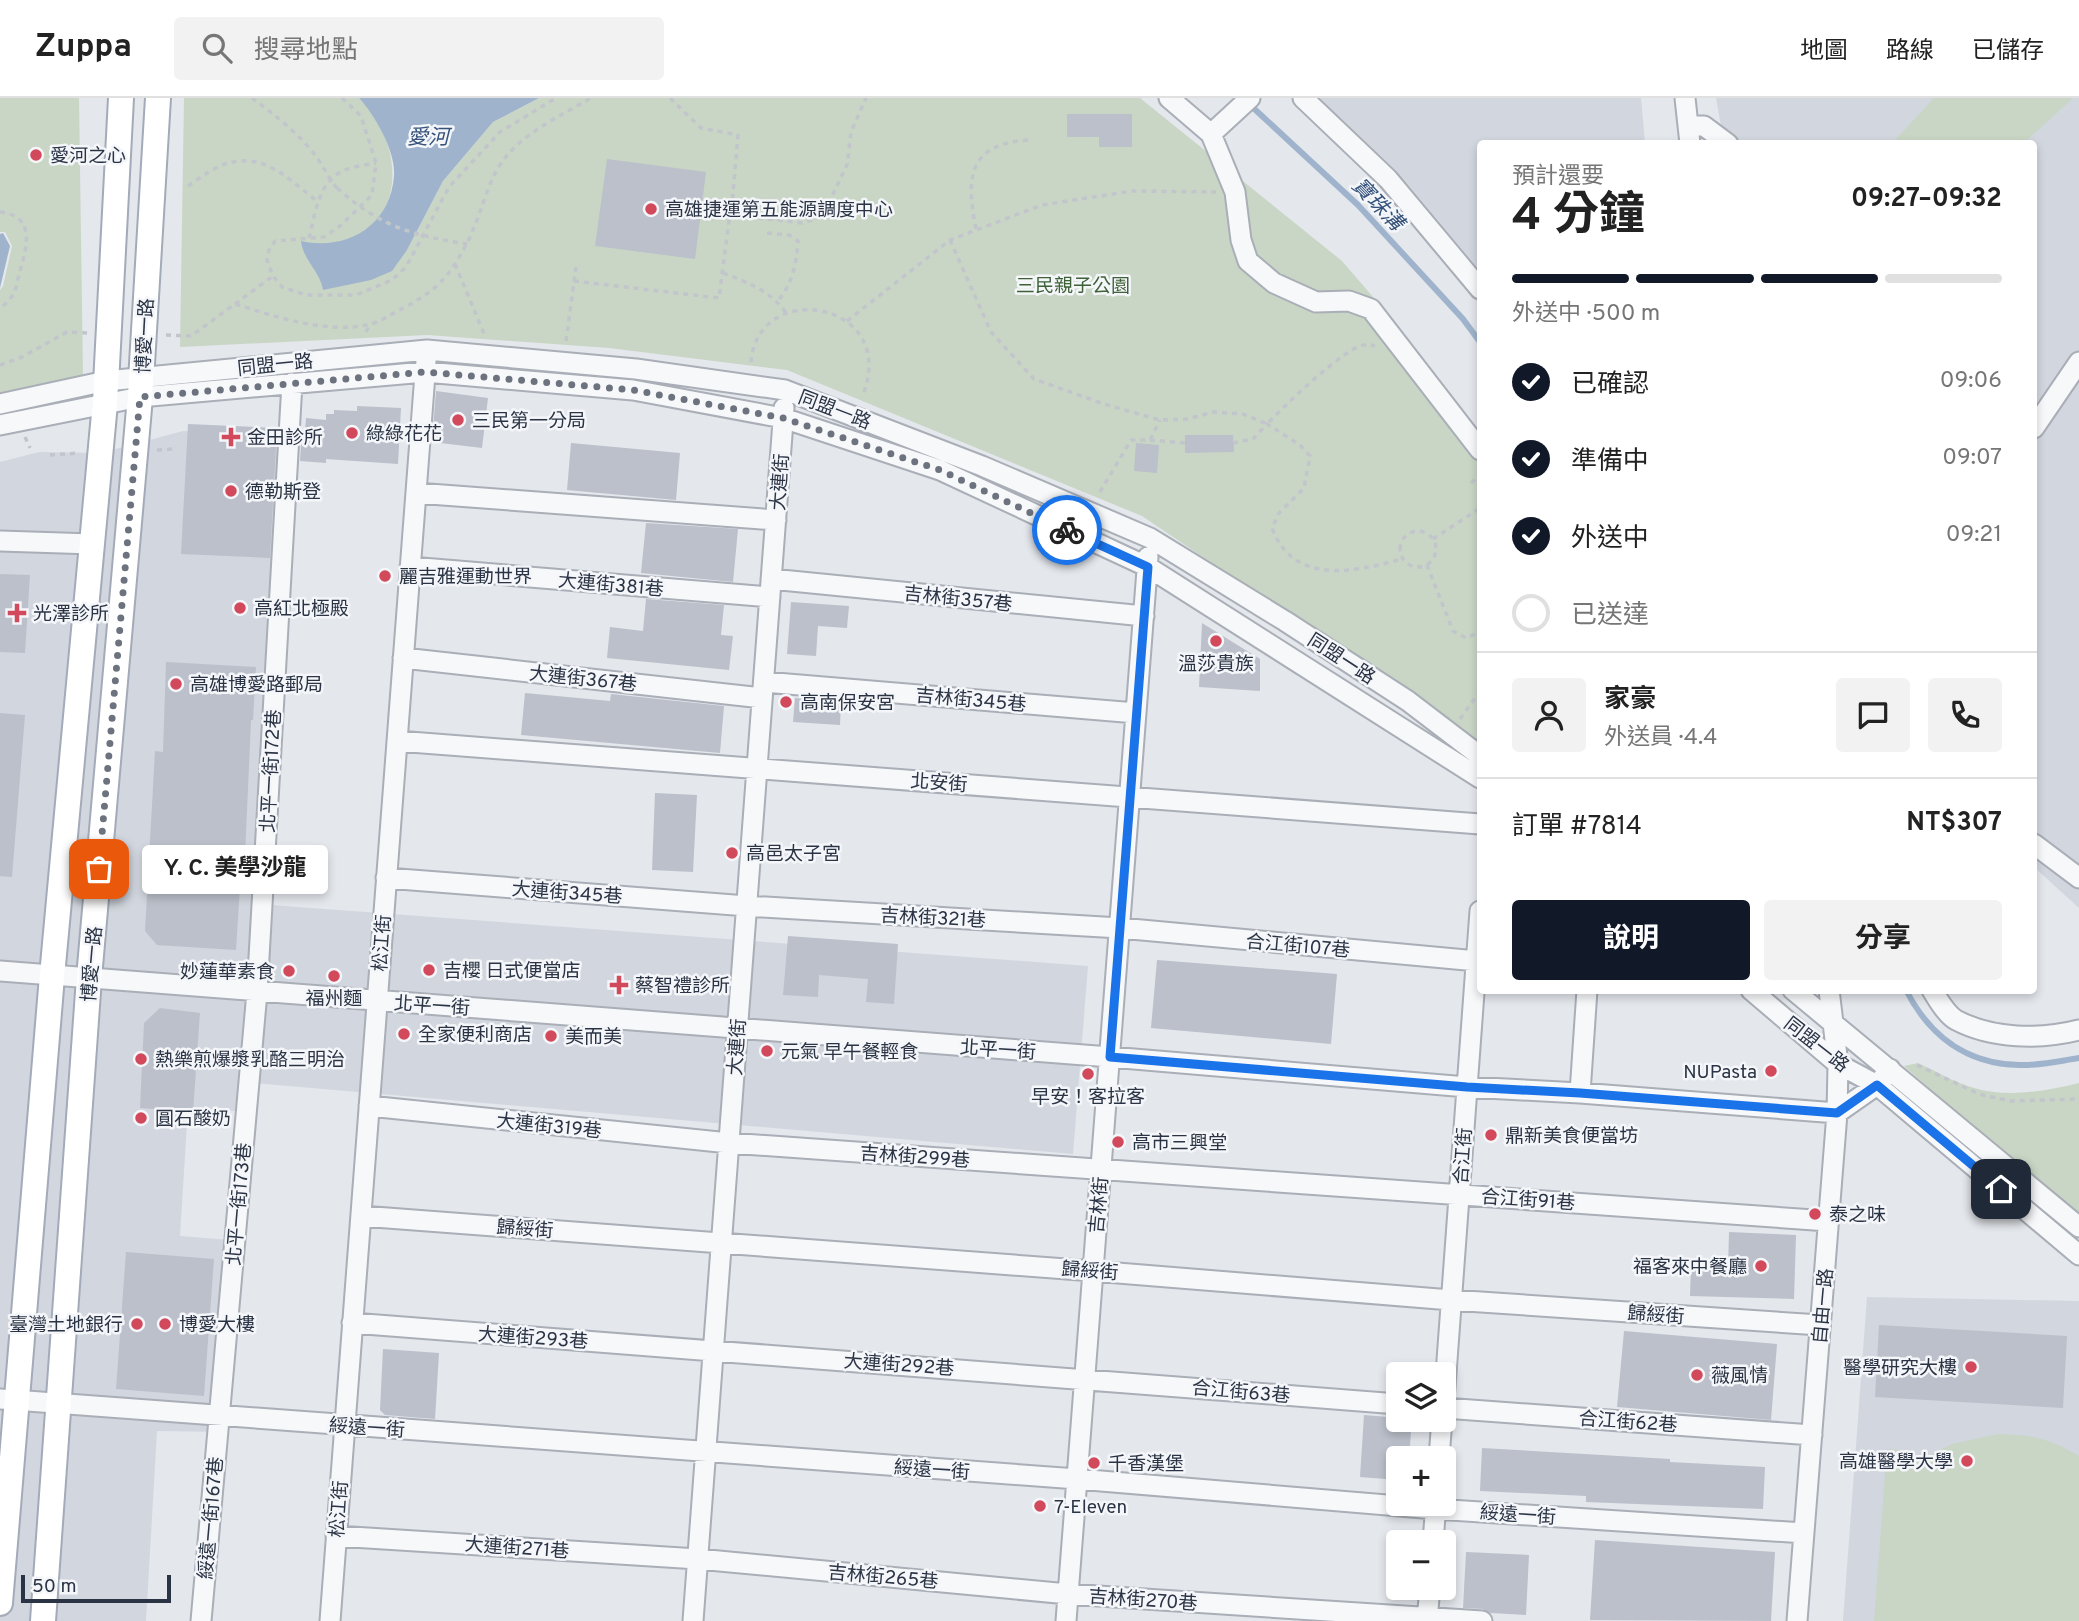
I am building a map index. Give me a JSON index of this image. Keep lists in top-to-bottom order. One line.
{"streets":{"main road":["博愛一路"],"street":["同盟一路","大連街","大連街381巷","吉林街357巷","大連街367巷","吉林街345巷","北平一街172巷","北安街","大連街345巷","吉林街321巷","松江街","合江街107巷","北平一街","大連街319巷","吉林街299巷","合江街","合江街91巷","北平一街173巷","吉林街","歸綏街","自由一路","大連街293巷","大連街292巷","合江街63巷","合江街62巷","綏遠一街","綏遠一街167巷","大連街271巷","吉林街265巷","吉林街270巷"]},"crossings":[["博愛一路","同盟一路"],["博愛一路","北平一街"],["博愛一路","綏遠一街"],["同盟一路","大連街"],["同盟一路","北平一街172巷"],["同盟一路","松江街"],["同盟一路","吉林街"],["同盟一路","自由一路"],["大連街","大連街381巷"],["大連街","吉林街357巷"],["大連街","大連街367巷"],["大連街","吉林街345巷"],["大連街","北安街"],["大連街","大連街345巷"],["大連街","吉林街321巷"],["大連街","北平一街"],["大連街","大連街319巷"],["大連街","吉林街299巷"],["大連街","歸綏街"],["大連街","大連街293巷"],["大連街","大連街292巷"],["大連街","綏遠一街"],["大連街","大連街271巷"],["大連街","吉林街265巷"],["大連街381巷","吉林街357巷"],["大連街381巷","松江街"],["吉林街357巷","吉林街"],["大連街367巷","吉林街345巷"],["大連街367巷","松江街"],["吉林街345巷","吉林街"],["北平一街172巷","北平一街"],["北平一街172巷","北平一街173巷"],["北安街","松江街"],["北安街","吉林街"],["大連街345巷","吉林街321巷"],["大連街345巷","松江街"],["吉林街321巷","合江街107巷"],["吉林街321巷","吉林街"],["松江街","北平一街"],["松江街","大連街319巷"],["松江街","歸綏街"],["松江街","大連街293巷"],["松江街","綏遠一街"],["松江街","大連街271巷"],["合江街107巷","合江街"],["合江街107巷","吉林街"],["北平一街","合江街"],["北平一街","北平一街173巷"],["北平一街","吉林街"],["北平一街","自由一路"],["大連街319巷","吉林街299巷"],["吉林街299巷","合江街91巷"],["吉林街299巷","吉林街"],["合江街","合江街91巷"],["合江街","歸綏街"],["合江街91巷","吉林街"],["合江街91巷","自由一路"],["北平一街173巷","綏遠一街"],["北平一街173巷","綏遠一街167巷"],["吉林街","歸綏街"],["吉林街","大連街292巷"],["吉林街","合江街63巷"],["吉林街","綏遠一街"],["吉林街","吉林街265巷"],["吉林街","吉林街270巷"],["歸綏街","自由一路"],["自由一路","合江街62巷"],["自由一路","綏遠一街"],["大連街293巷","大連街292巷"],["大連街292巷","合江街63巷"],["綏遠一街","綏遠一街167巷"],["大連街271巷","吉林街265巷"],["吉林街265巷","吉林街270巷"]],"water":["愛河","寶珠溝"],"parks":["三民親子公園"],"places":{"other":["愛河之心","高雄捷運第五能源調度中心","三民第一分局","綠綠花花","德勒斯登","麗吉雅運動世界","高紅北極殿","溫莎貴族","高雄博愛路郵局","高南保安宮","高邑太子宮","Y. C. 美學沙龍","吉櫻 日式便當店","妙蓮華素食","福州麵","全家便利商店","美而美","元氣 早午餐輕食","熱樂煎爆漿乳酪三明治","NUPasta","早安！客拉客","圓石酸奶","鼎新美食便當坊","高市三興堂","泰之味","福客來中餐廳","臺灣土地銀行","博愛大樓","醫學研究大樓","薇風情","高雄醫學大學","千香漢堡","7-Eleven"],"health":["金田診所","光澤診所","蔡智禮診所"]},"scale_bar":"50 m","page":{"header":"Zuppa","search":"搜尋地點","nav":["地圖","路線","已儲存"],"heading":["4 分鐘","預計還要","09:27–09:32"],"panel":["家豪","外送員 · 4.4","訂單 #7814","NT$307"],"bar":"外送中 · 500 m","list":[["已確認","09:06"],["準備中","09:07"],["外送中","09:21"],"已送達"],"bubble":"Y. C. 美學沙龍","buttons":["說明","分享"],"map_buttons":["+","−"],"scale":"50 m"}}
